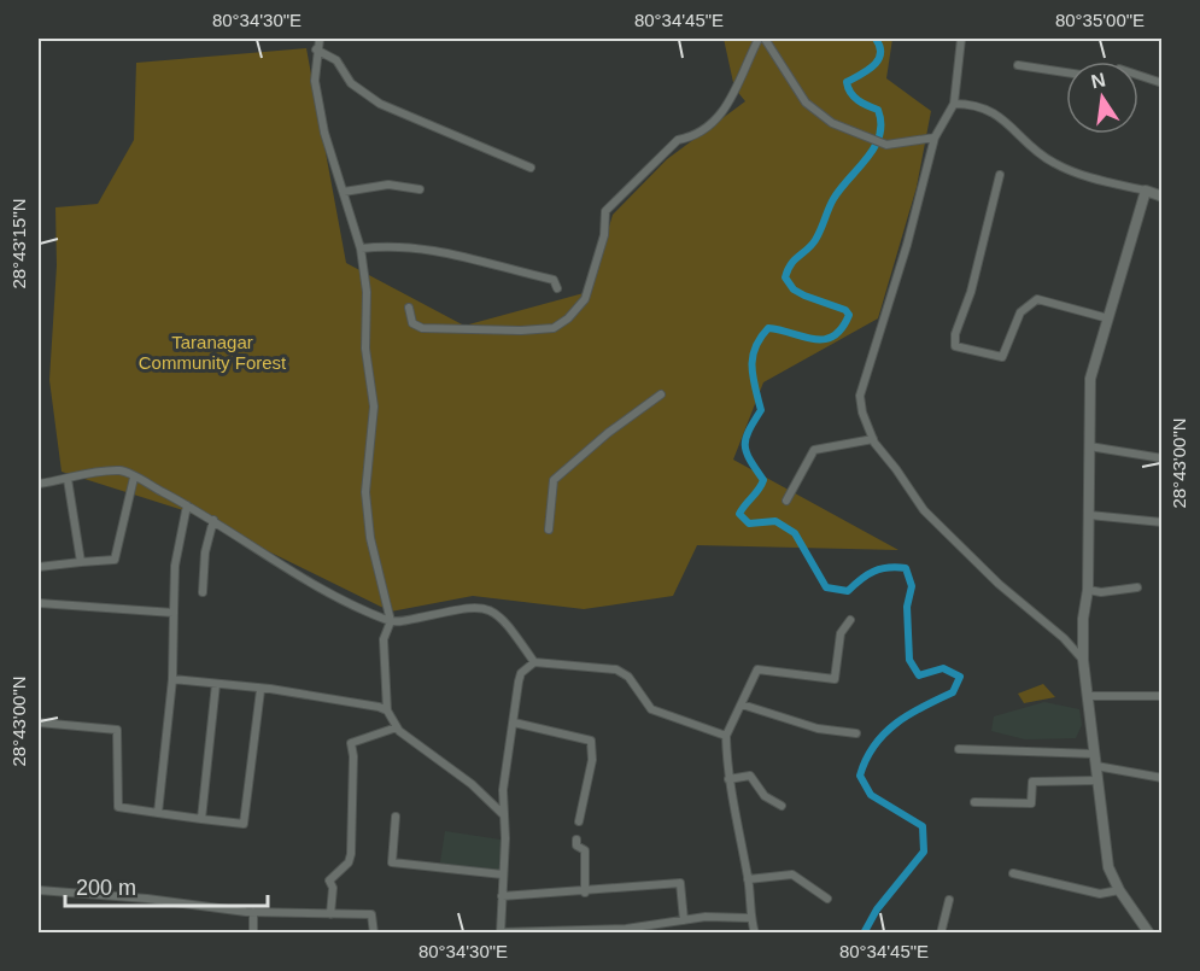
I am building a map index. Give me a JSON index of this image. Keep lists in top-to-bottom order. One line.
{"parks":["Taranagar Community Forest"],"scale_bar":"200 m","north":"top","coordinates":["80°34'30\"E","80°34'45\"E","80°35'00\"E","28°43'15\"N","28°43'00\"N"]}
